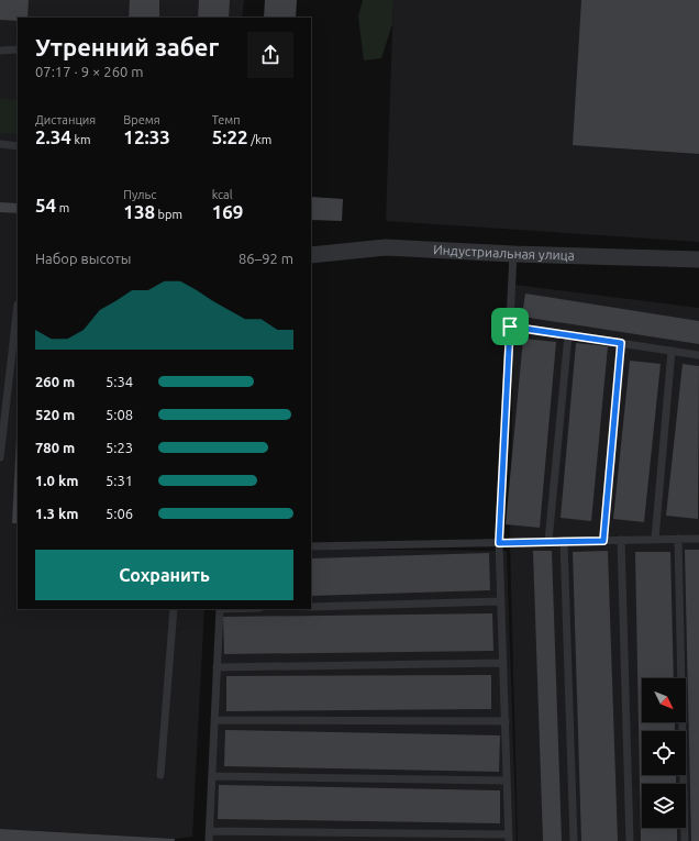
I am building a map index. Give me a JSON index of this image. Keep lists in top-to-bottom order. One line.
{"streets":{"street":["Индустриальная улица"]},"north":"bottom right","page":{"heading":["Утренний забег","07:17 · 9 × 260 m"],"stats":[["Дистанция","2.34 km"],["Время","12:33"],["Темп","5:22 /km"],["54 m"],["Пульс","138 bpm"],["kcal","169"]],"chart":["Набор высоты","86–92 m"],"list":[{"name":"260 m","note":"5:34"},{"name":"520 m","note":"5:08"},{"name":"780 m","note":"5:23"},{"name":"1.0 km","note":"5:31"},{"name":"1.3 km","note":"5:06"}],"buttons":"Сохранить"}}
